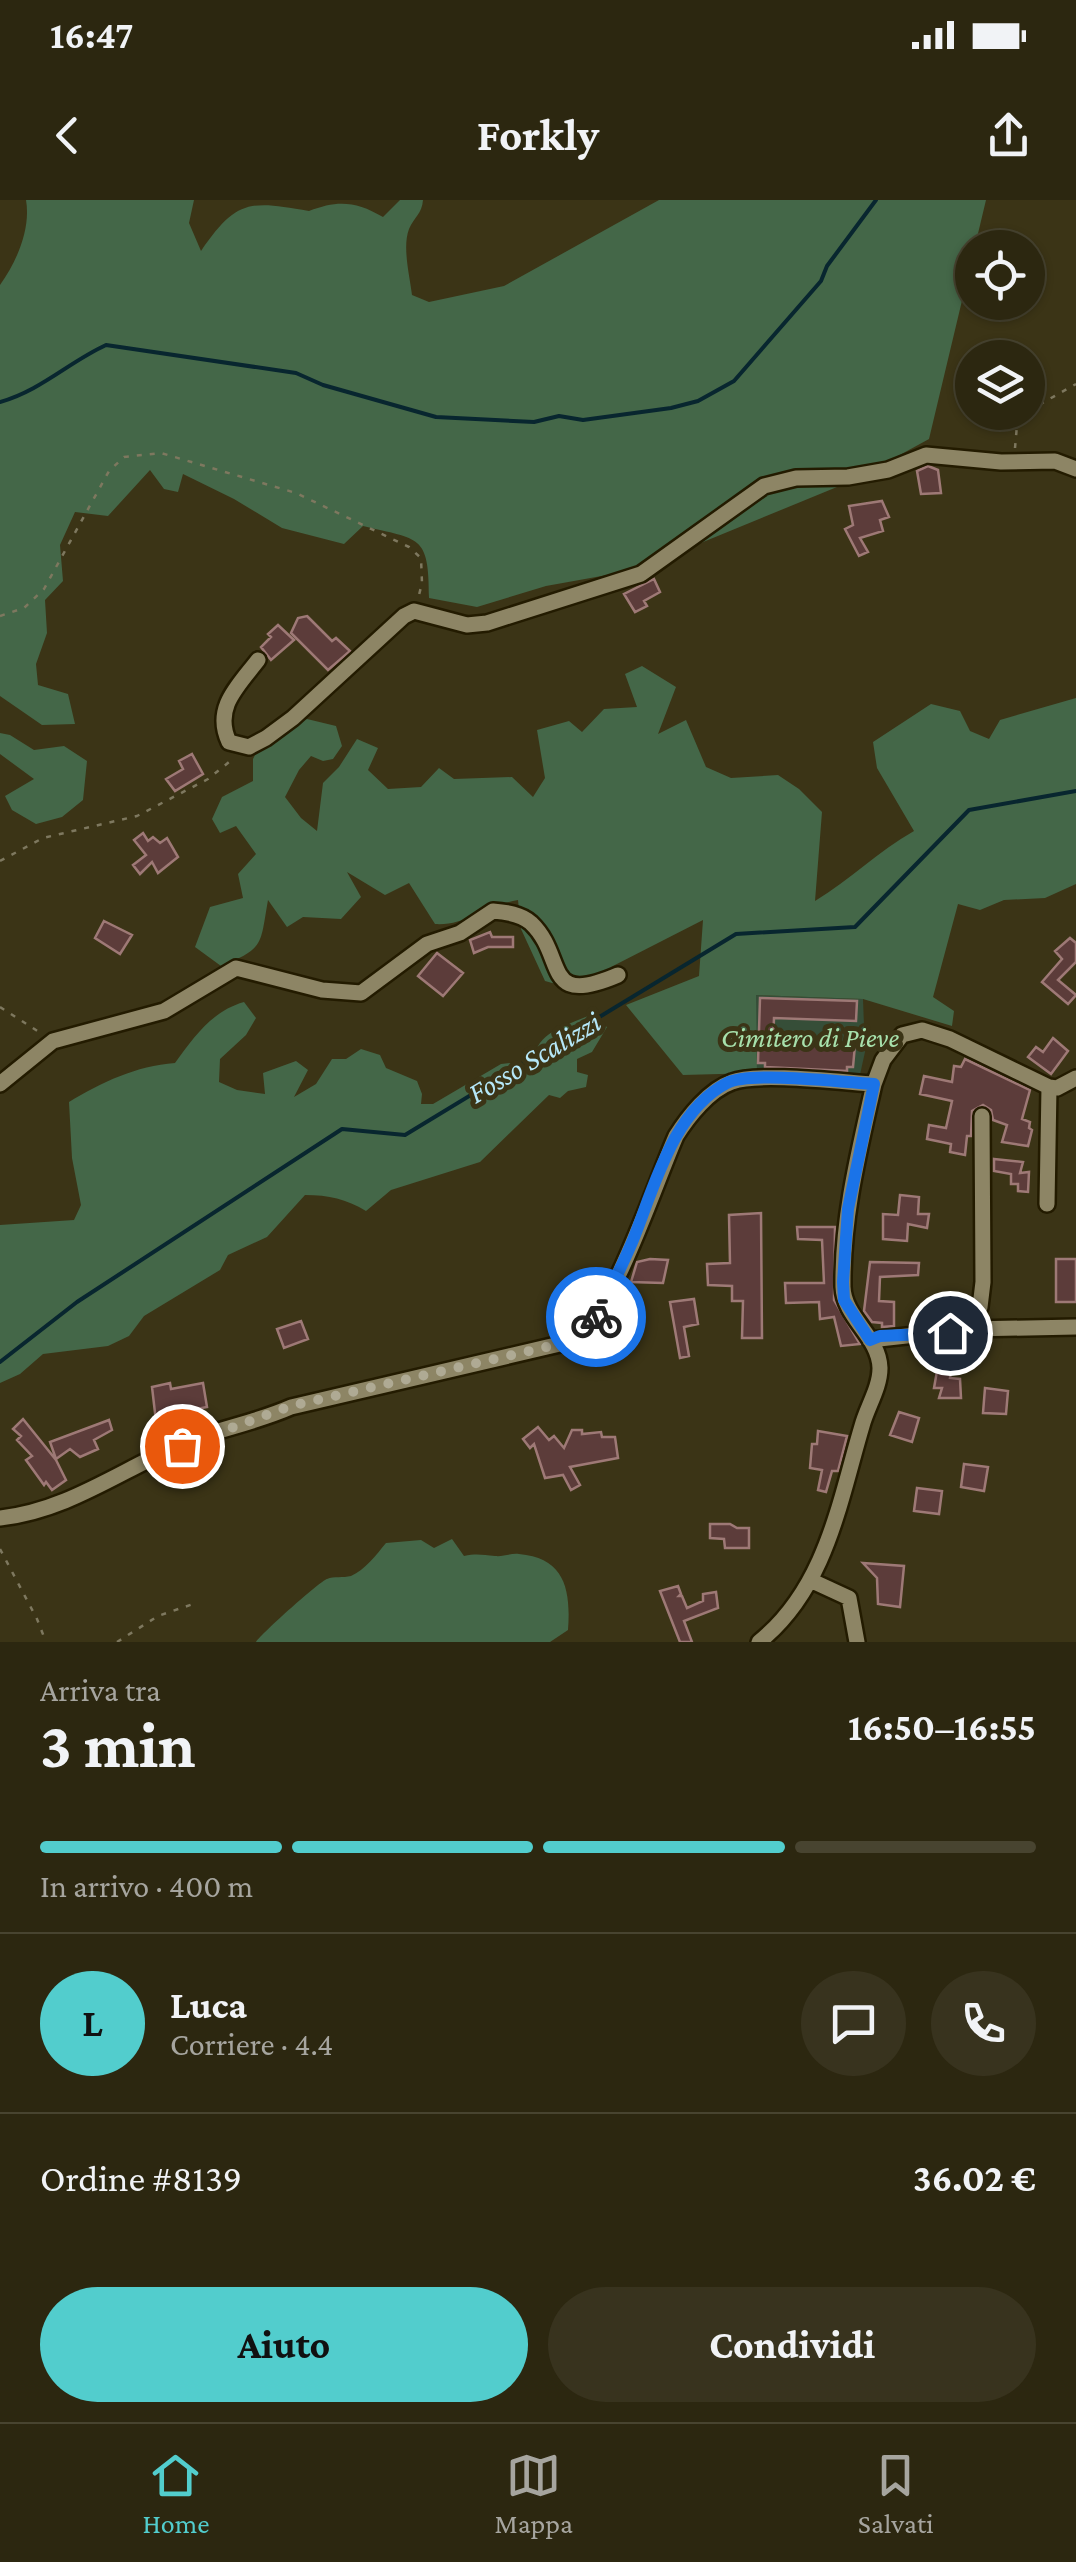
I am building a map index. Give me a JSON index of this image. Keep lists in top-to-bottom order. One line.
{"water":["Fosso Scalizzi"],"parks":["Cimitero di Pieve"],"page":{"status":"16:47","header":"Forkly","heading":["3 min","Arriva tra","16:50–16:55"],"panel":["Luca","Corriere · 4.4","Ordine #8139","36.02 €"],"bar":"In arrivo · 400 m","round":"L","buttons":["Aiuto","Condividi"],"tabs":["Home","Mappa","Salvati"]}}
